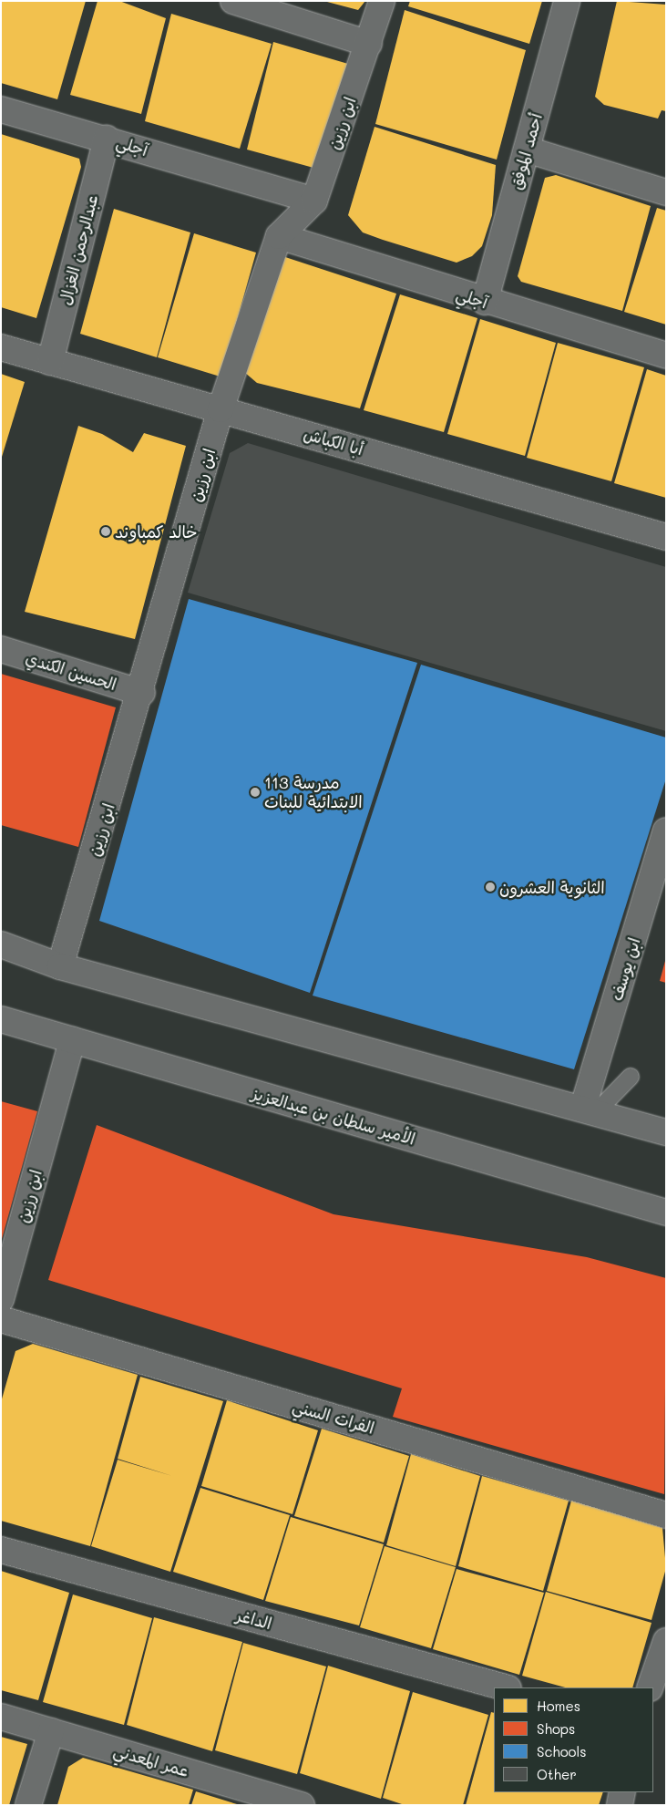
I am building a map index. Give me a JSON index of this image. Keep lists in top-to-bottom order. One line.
{"streets":{"street":["ابن رزين","آجلي","أحمد الموفق","عبدالرحمن الغزال","أبا الكباش","الحسين الكندي","ابن يوسف","الأمير سلطان بن عبدالعزيز","الفرات السني","الداغر","عمر المعدني"]},"crossings":[["ابن رزين","آجلي"],["ابن رزين","أبا الكباش"],["ابن رزين","الحسين الكندي"],["ابن رزين","الأمير سلطان بن عبدالعزيز"],["آجلي","أحمد الموفق"],["آجلي","عبدالرحمن الغزال"],["عبدالرحمن الغزال","أبا الكباش"]],"places":["خالد كمباوند","مدرسة 113 الابتدائية للبنات","الثانوية العشرون"],"legend":["Homes","Shops","Schools","Other"]}
